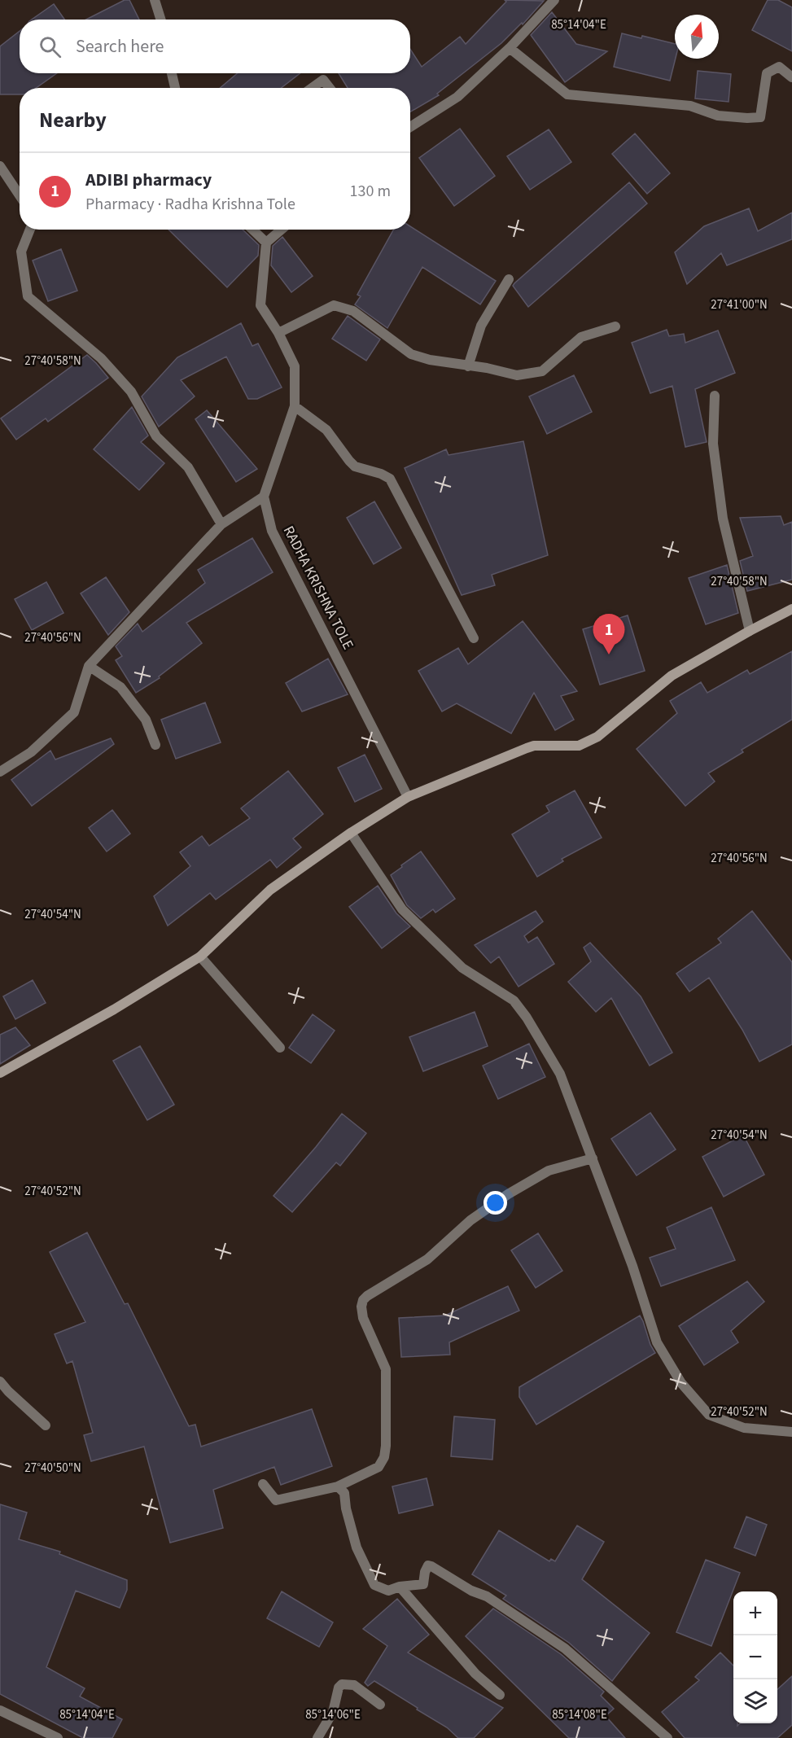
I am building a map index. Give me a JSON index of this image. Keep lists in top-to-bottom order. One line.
{"streets":{"street":["RADHA KRISHNA TOLE"]},"north":"top","page":{"search":"Search here","heading":"Nearby","list":[{"mark":"1","name":"ADIBI pharmacy","note":"Pharmacy · Radha Krishna Tole","value":"130 m"}],"pins":"1","map_buttons":["+","−"]},"coordinates":["85°14'04\"E","27°41'00\"N","27°40'58\"N","27°40'56\"N","27°40'54\"N","27°40'52\"N","27°40'50\"N","85°14'06\"E","85°14'08\"E"]}
